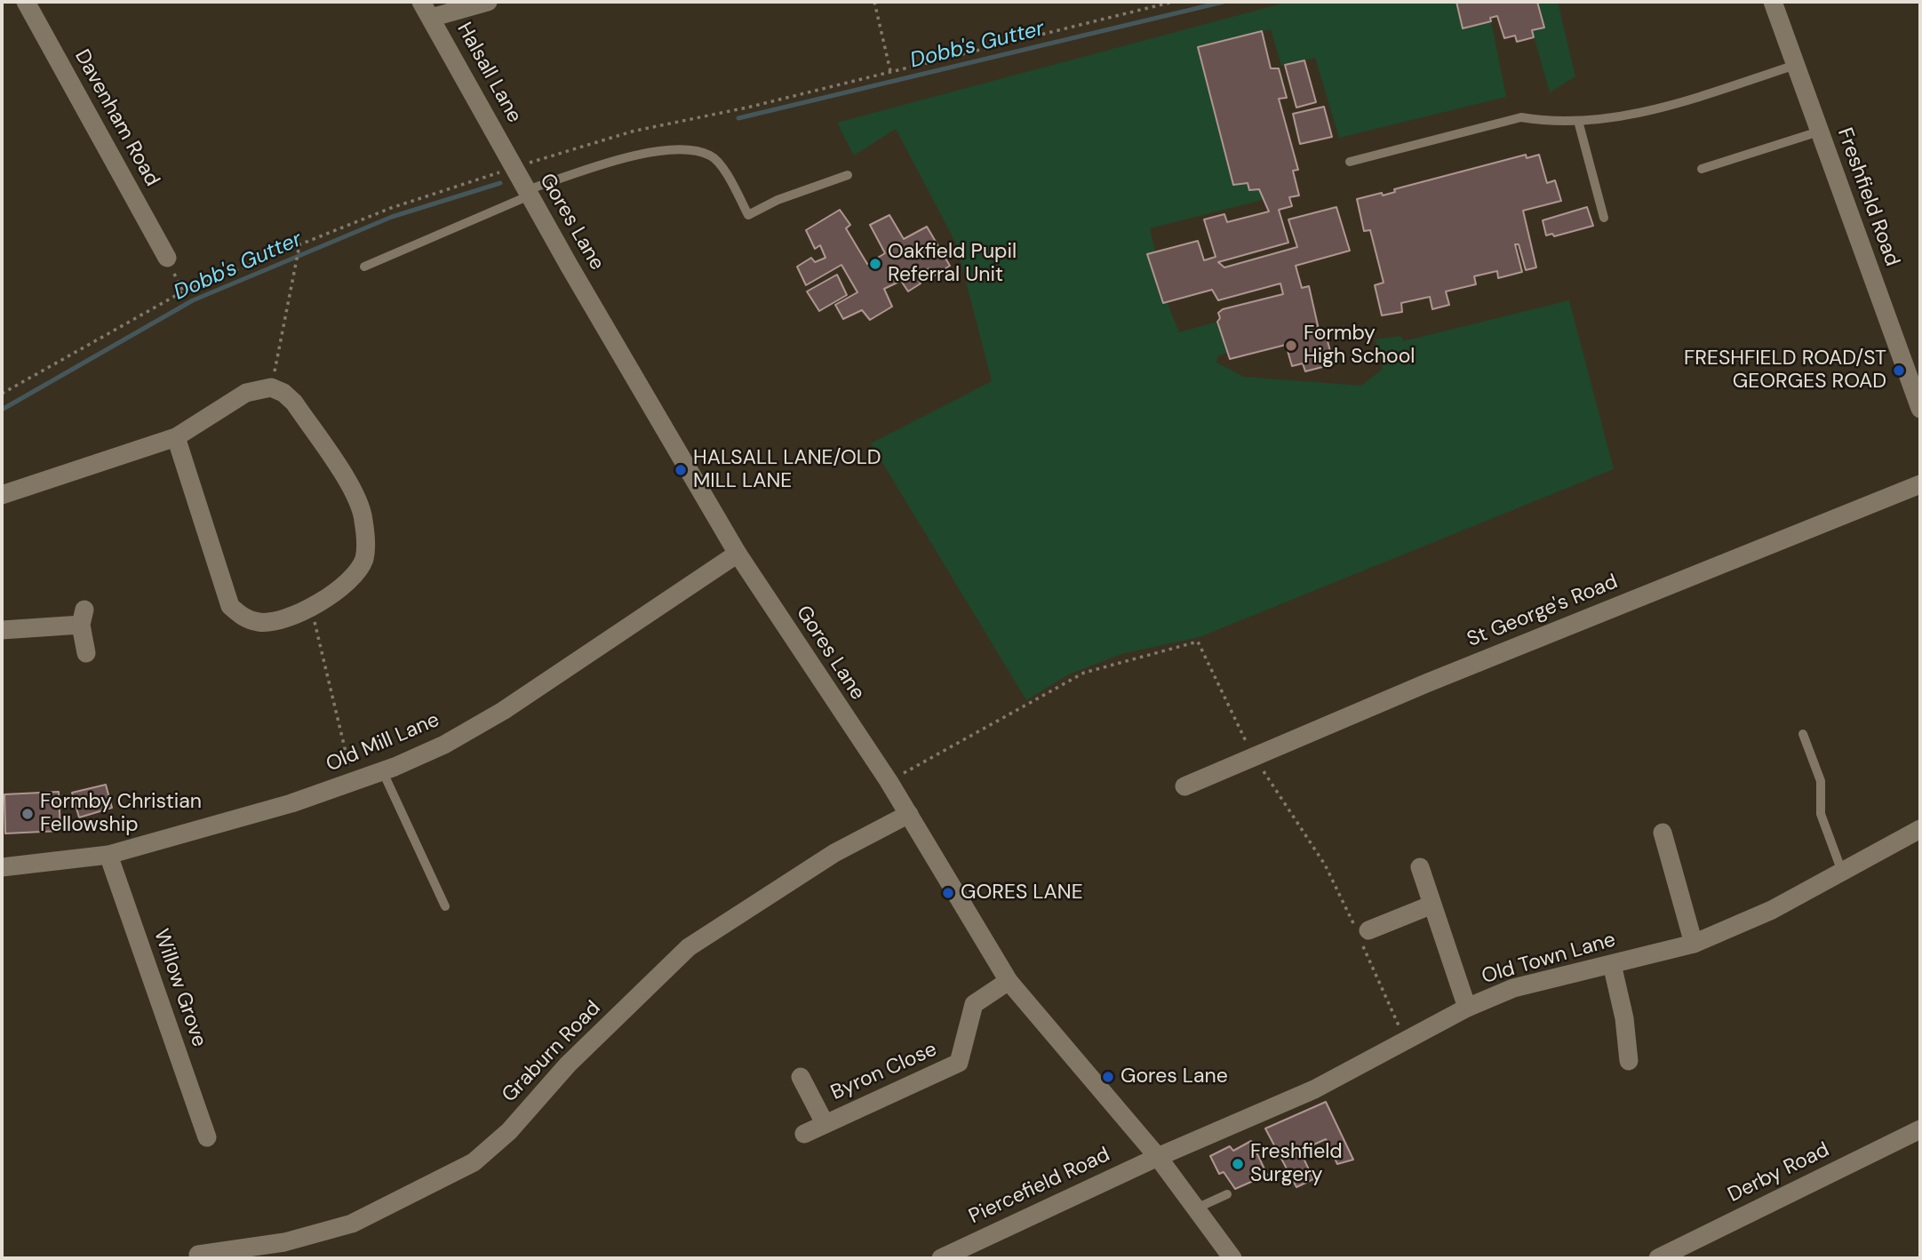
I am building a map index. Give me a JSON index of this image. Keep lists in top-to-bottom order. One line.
{"streets":{"street":["Halsall Lane","Davenham Road","Freshfield Road","Gores Lane","St George's Road","Old Mill Lane","Old Town Lane","Willow Grove","Graburn Road","Byron Close","Derby Road","Piercefield Road"]},"crossings":[["Halsall Lane","Gores Lane"],["Gores Lane","Old Mill Lane"],["Gores Lane","Old Town Lane"],["Gores Lane","Graburn Road"],["Gores Lane","Byron Close"],["Gores Lane","Piercefield Road"],["Old Mill Lane","Willow Grove"],["Old Town Lane","Piercefield Road"]],"water":["Dobb's Gutter"],"places":["Oakfield Pupil Referral Unit","Formby High School","FRESHFIELD ROAD/ST GEORGES ROAD","HALSALL LANE/OLD MILL LANE","Formby Christian Fellowship","GORES LANE","Gores Lane","Freshfield Surgery"]}
